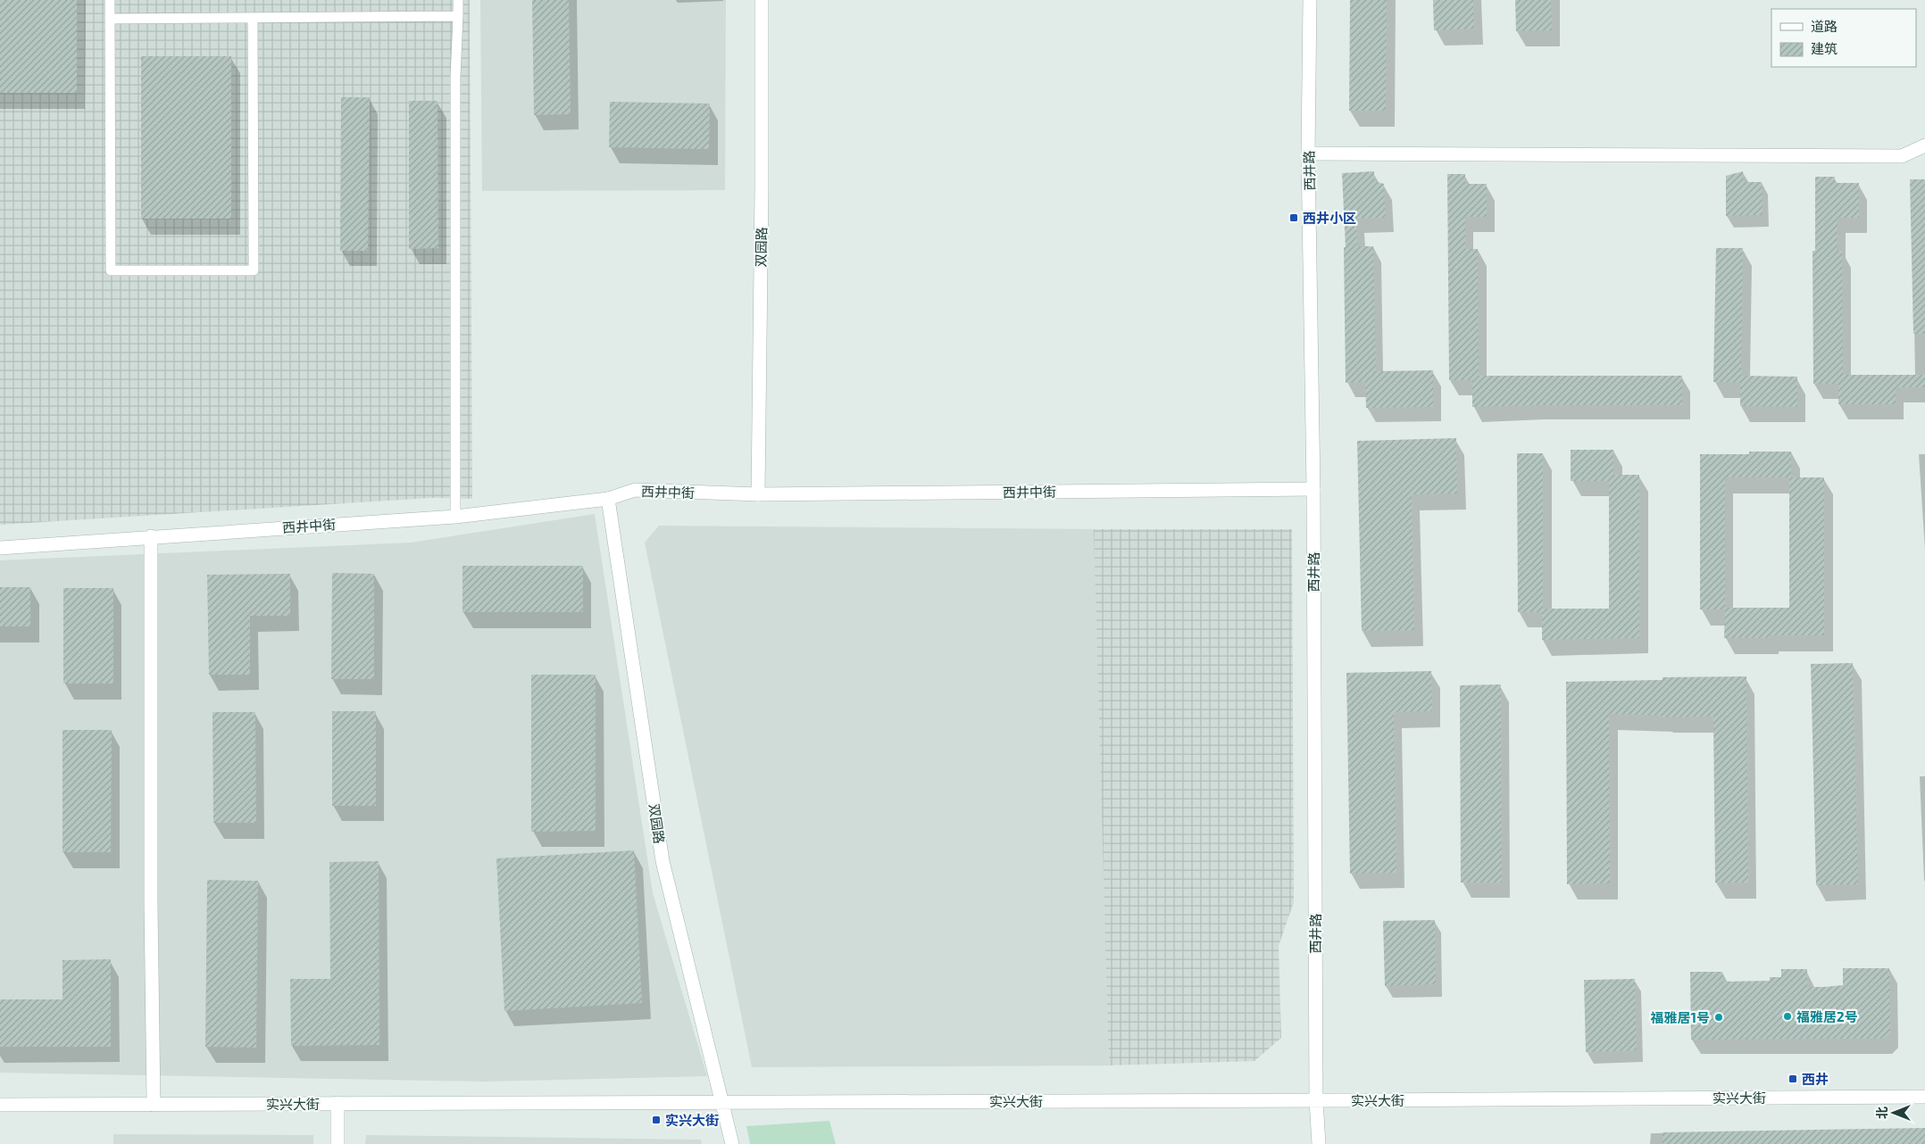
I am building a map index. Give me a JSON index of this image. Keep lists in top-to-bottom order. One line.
{"streets":{"street":["西井路","双园路","西井中街","实兴大街"]},"crossings":[["西井路","西井中街"],["西井路","实兴大街"],["双园路","西井中街"],["双园路","实兴大街"]],"places":{"transit":["西井小区","西井","实兴大街"],"other":["福雅居2号","福雅居1号"]},"legend":["道路","建筑"],"north":"left"}
